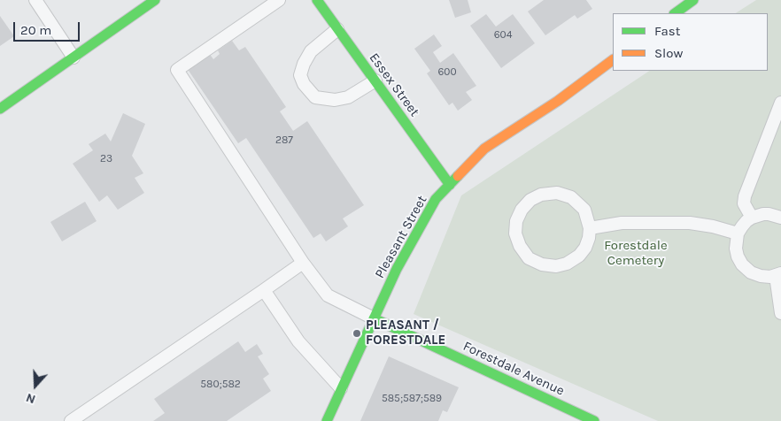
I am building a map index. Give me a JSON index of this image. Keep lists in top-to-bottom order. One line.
{"streets":{"street":["Essex Street","Pleasant Street","Forestdale Avenue"]},"crossings":[["Essex Street","Pleasant Street"],["Pleasant Street","Forestdale Avenue"]],"parks":["Forestdale Cemetery"],"places":["PLEASANT / FORESTDALE"],"house_numbers":["604","600","287","23","580;582","585;587;589"],"legend":["Fast","Slow"],"scale_bar":"20 m","north":"bottom"}
